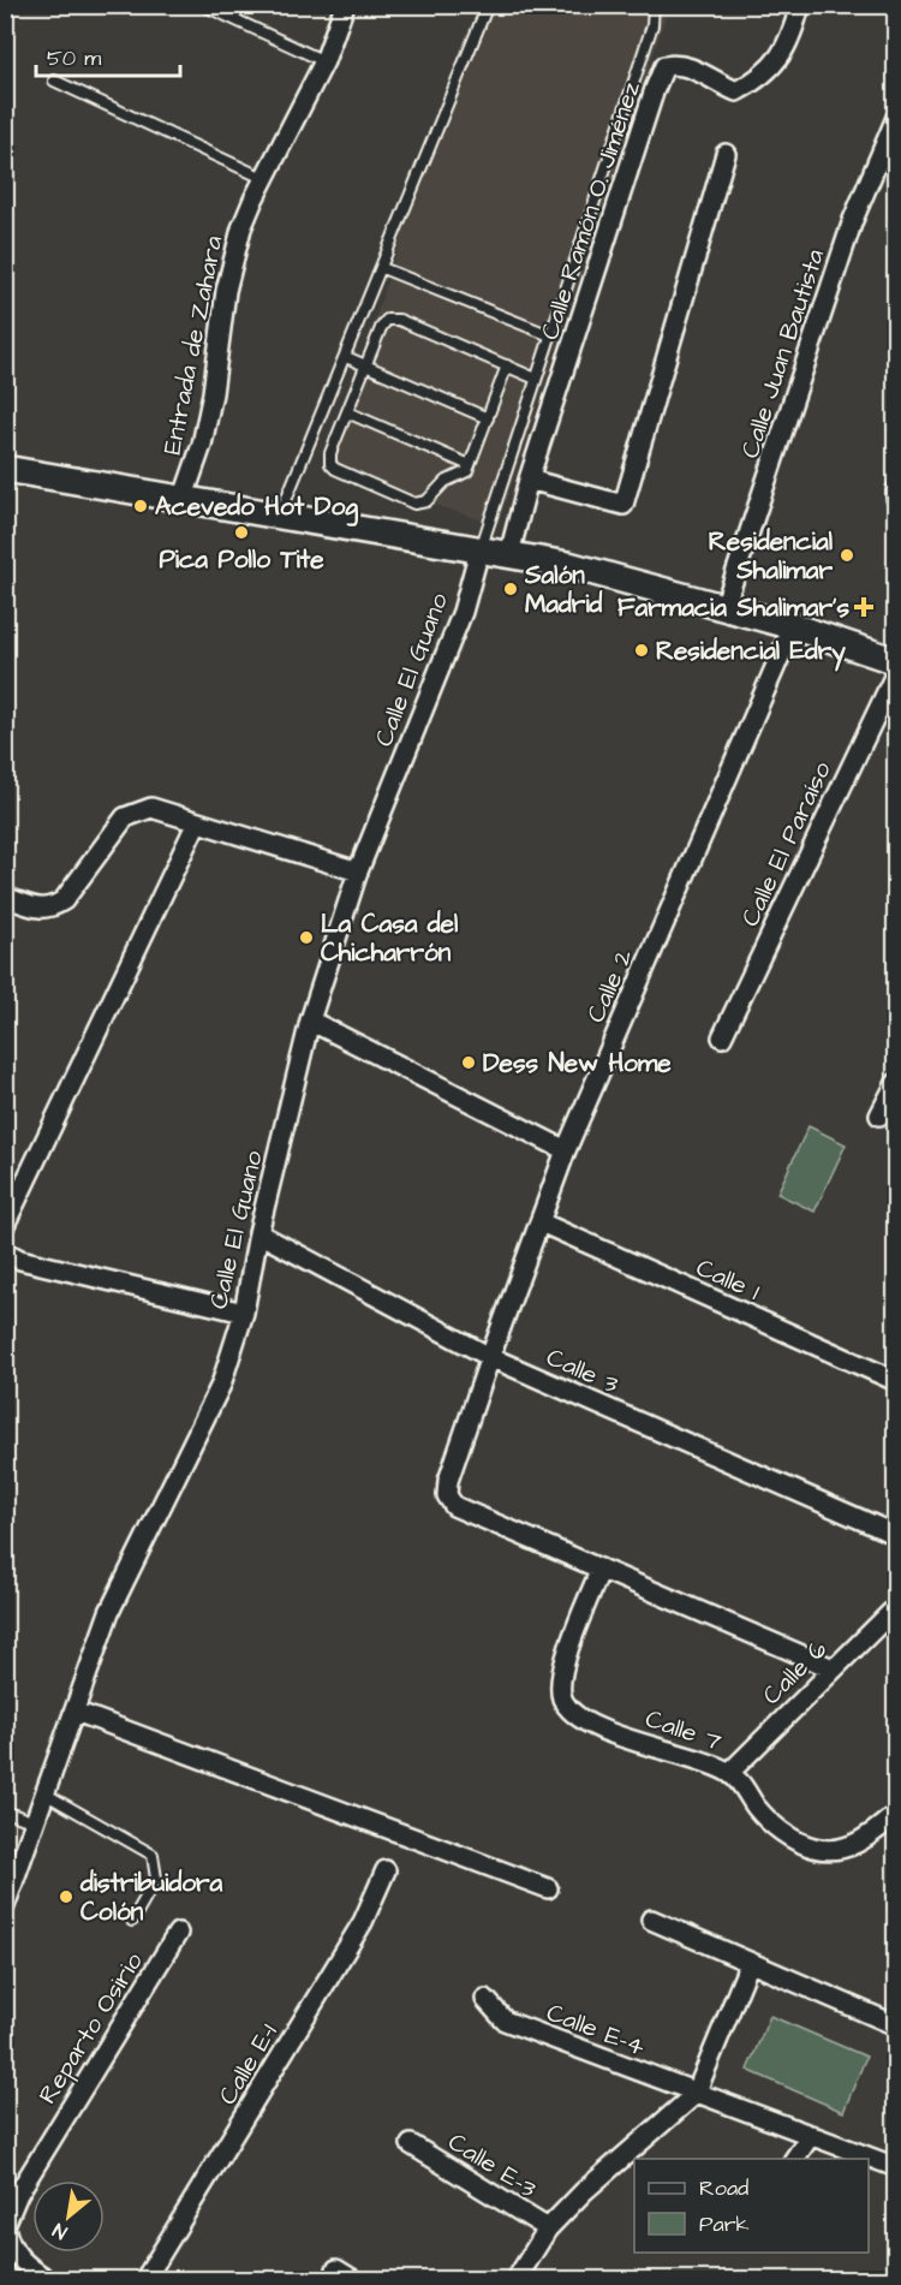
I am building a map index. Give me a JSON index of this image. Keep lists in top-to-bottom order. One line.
{"streets":{"street":["Calle Ramón O. Jiménez","Entrada de Zahara","Calle Juan Bautista","Calle El Guano","Calle El Paraíso","Calle 2","Calle 1","Calle 3","Calle 6","Calle 7","Reparto Osirio","Calle E-4","Calle E-1","Calle E-3"]},"crossings":[["Calle El Guano","Calle 3"],["Calle 2","Calle 1"],["Calle 2","Calle 3"],["Calle 2","Calle 7"],["Calle 6","Calle 7"]],"places":{"other":["Acevedo Hot Dog","Pica Pollo Tite","Residencial Shalimar","Salón Madrid","Residencial Edry","La Casa del Chicharrón","Dess New Home","distribuidora Colón"],"health":["Farmacia Shalimar's"]},"legend":["Road","Park"],"scale_bar":"50 m","north":"bottom left"}
